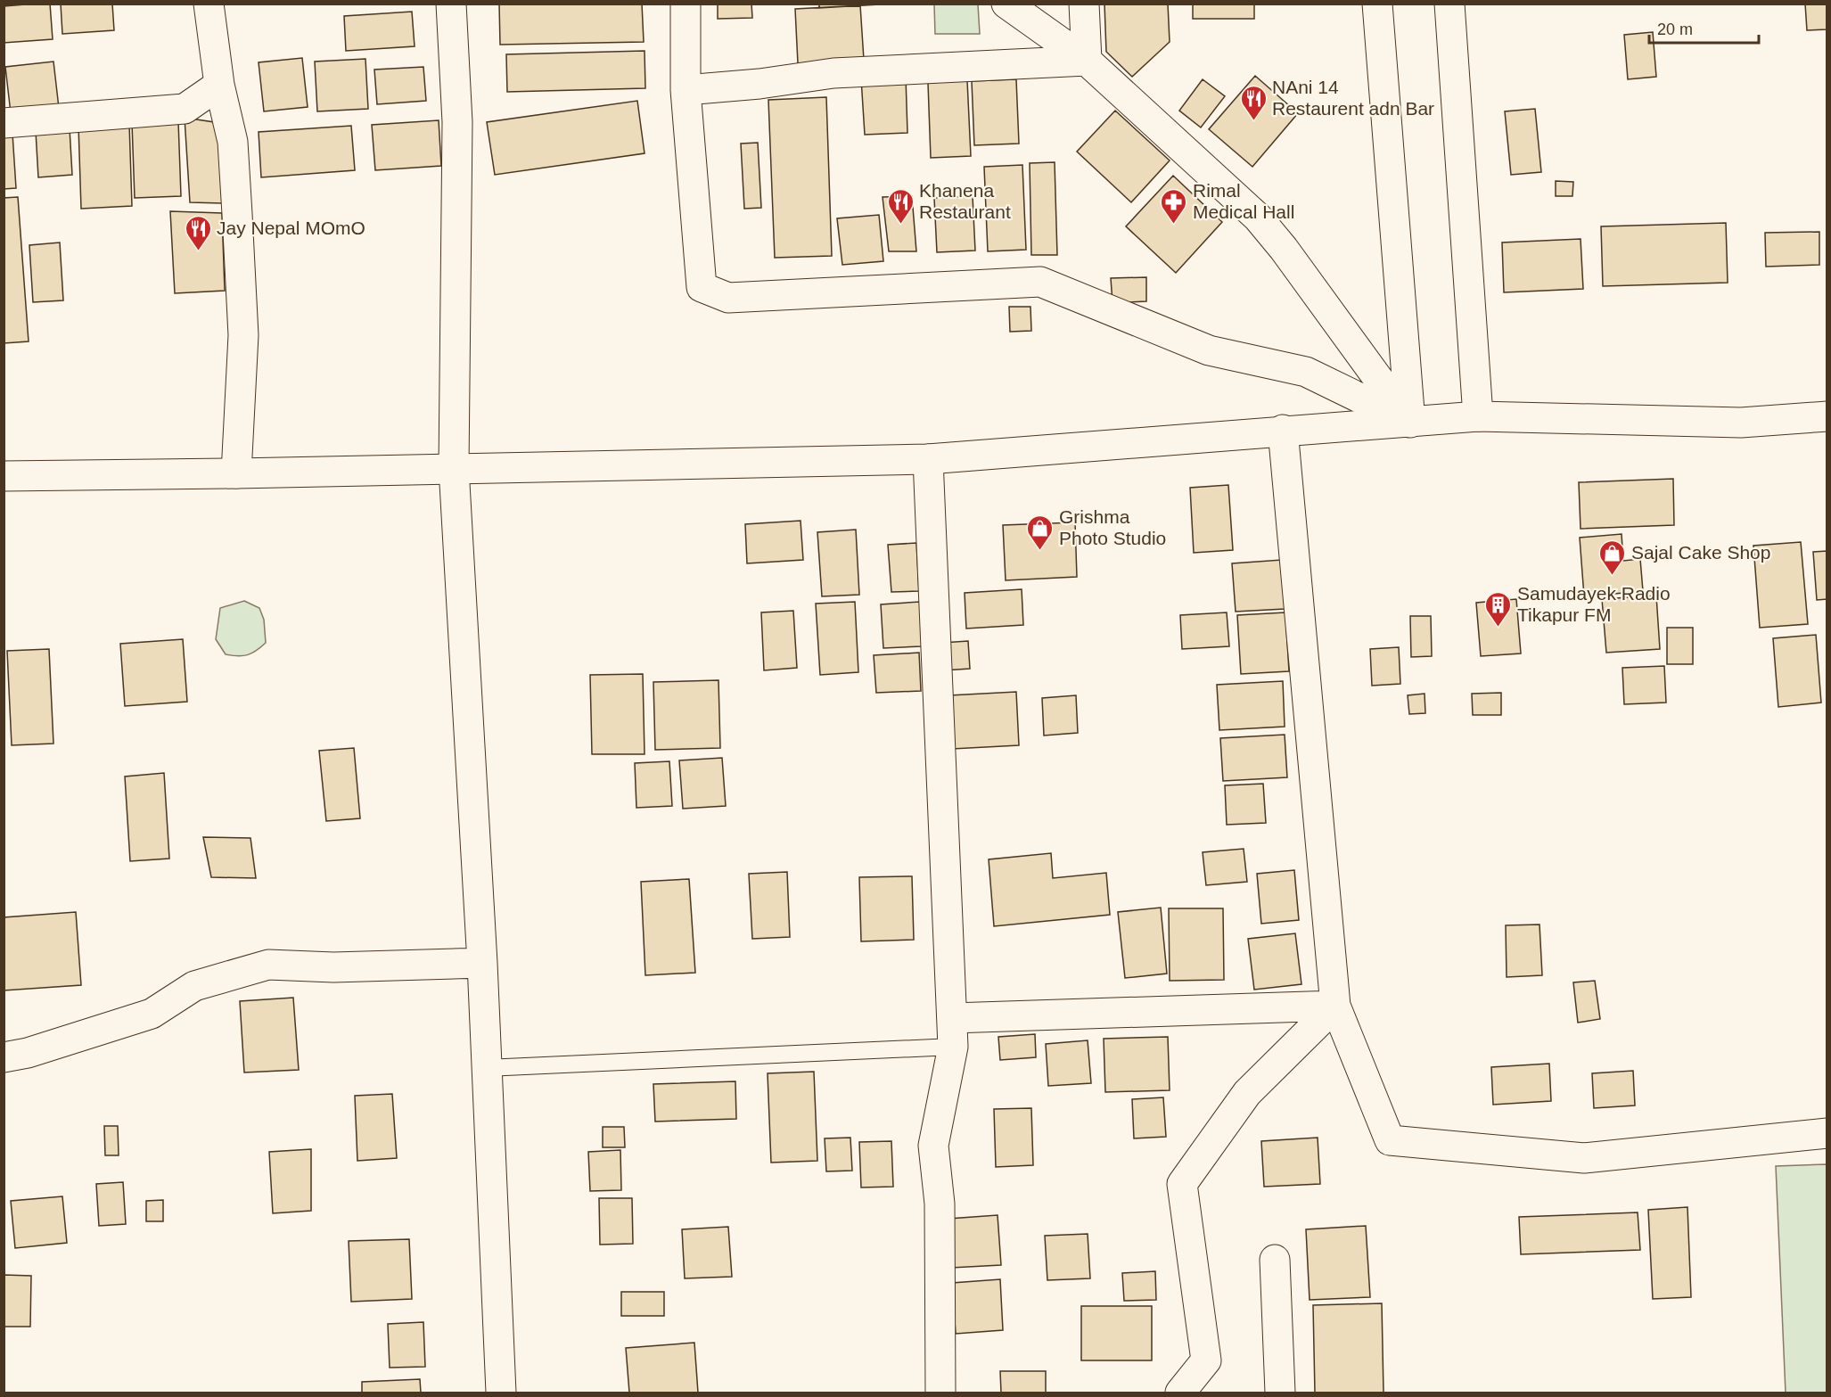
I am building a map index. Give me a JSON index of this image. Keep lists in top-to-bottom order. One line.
{"places":{"restaurant":["NAni 14 Restaurent adn Bar","Khanena Restaurant","Jay Nepal MOmO"],"pharmacy":["Rimal Medical Hall"],"shop":["Grishma Photo Studio","Sajal Cake Shop"],"building":["Samudayek Radio Tikapur FM"]},"scale_bar":"20 m"}
